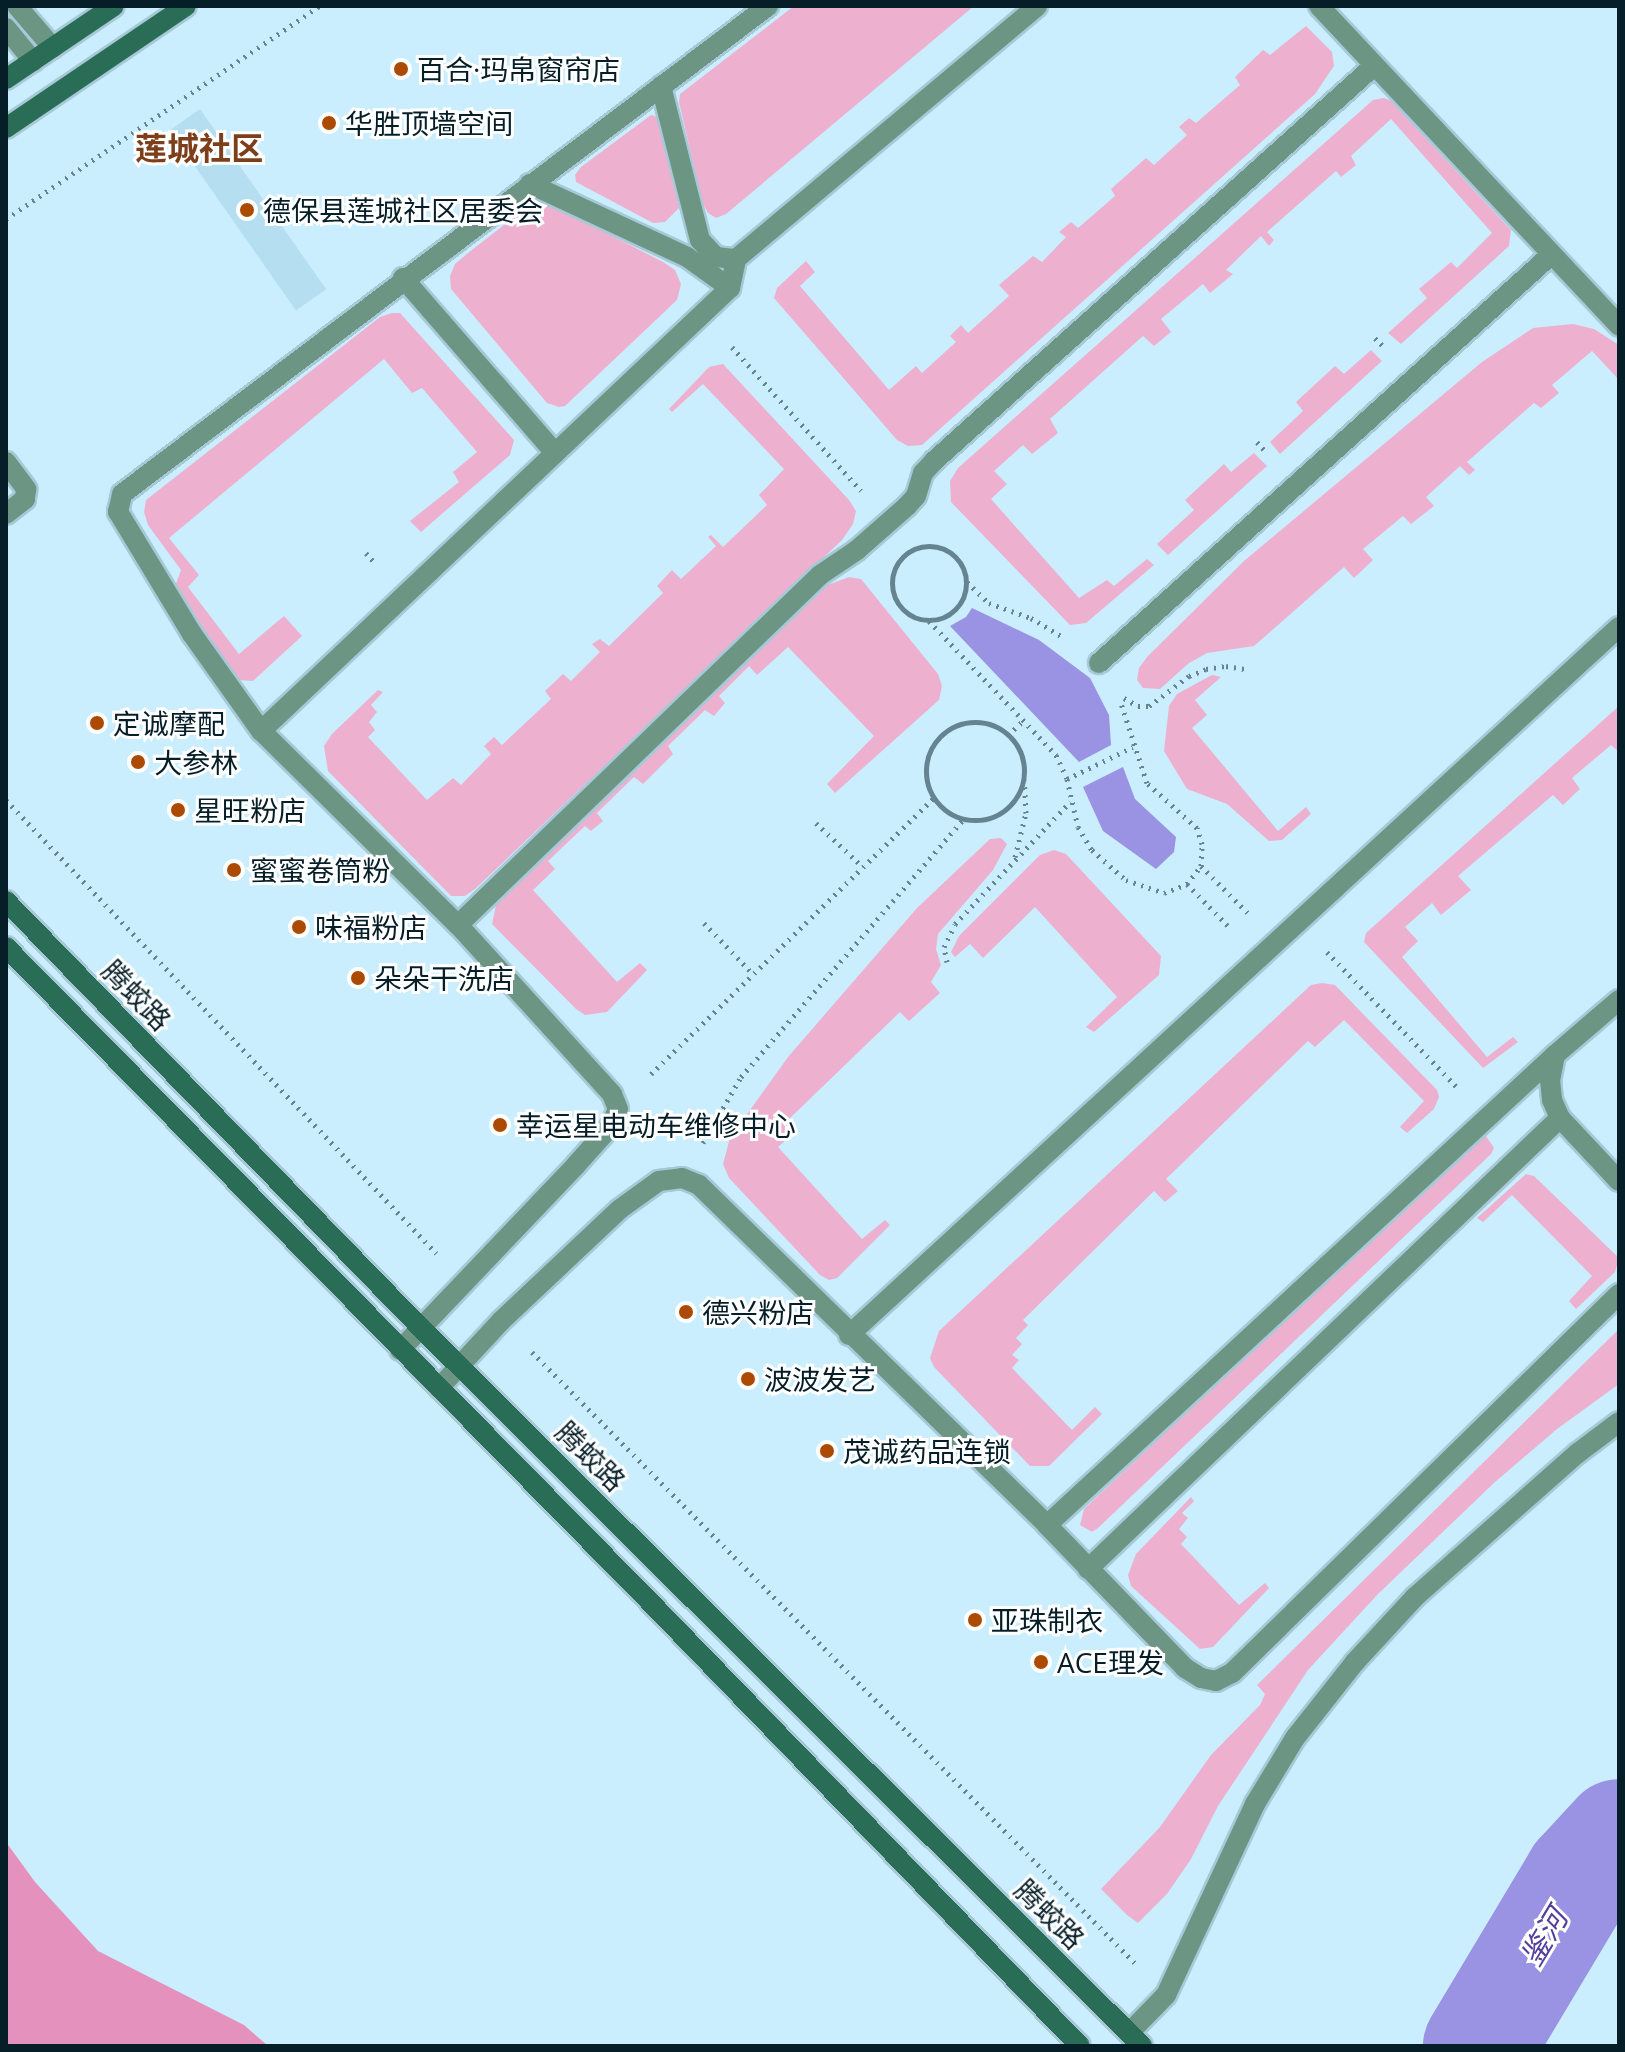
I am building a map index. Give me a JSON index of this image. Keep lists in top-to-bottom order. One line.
{"streets":{"main road":["腾蛟路"]},"districts":["莲城社区"],"water":["鉴河"],"places":["百合·玛帛窗帘店","华胜顶墙空间","德保县莲城社区居委会","定诚摩配","大参林","星旺粉店","蜜蜜卷筒粉","味福粉店","朵朵干洗店","幸运星电动车维修中心","德兴粉店","波波发艺","茂诚药品连锁","亚珠制衣","ACE理发"]}
